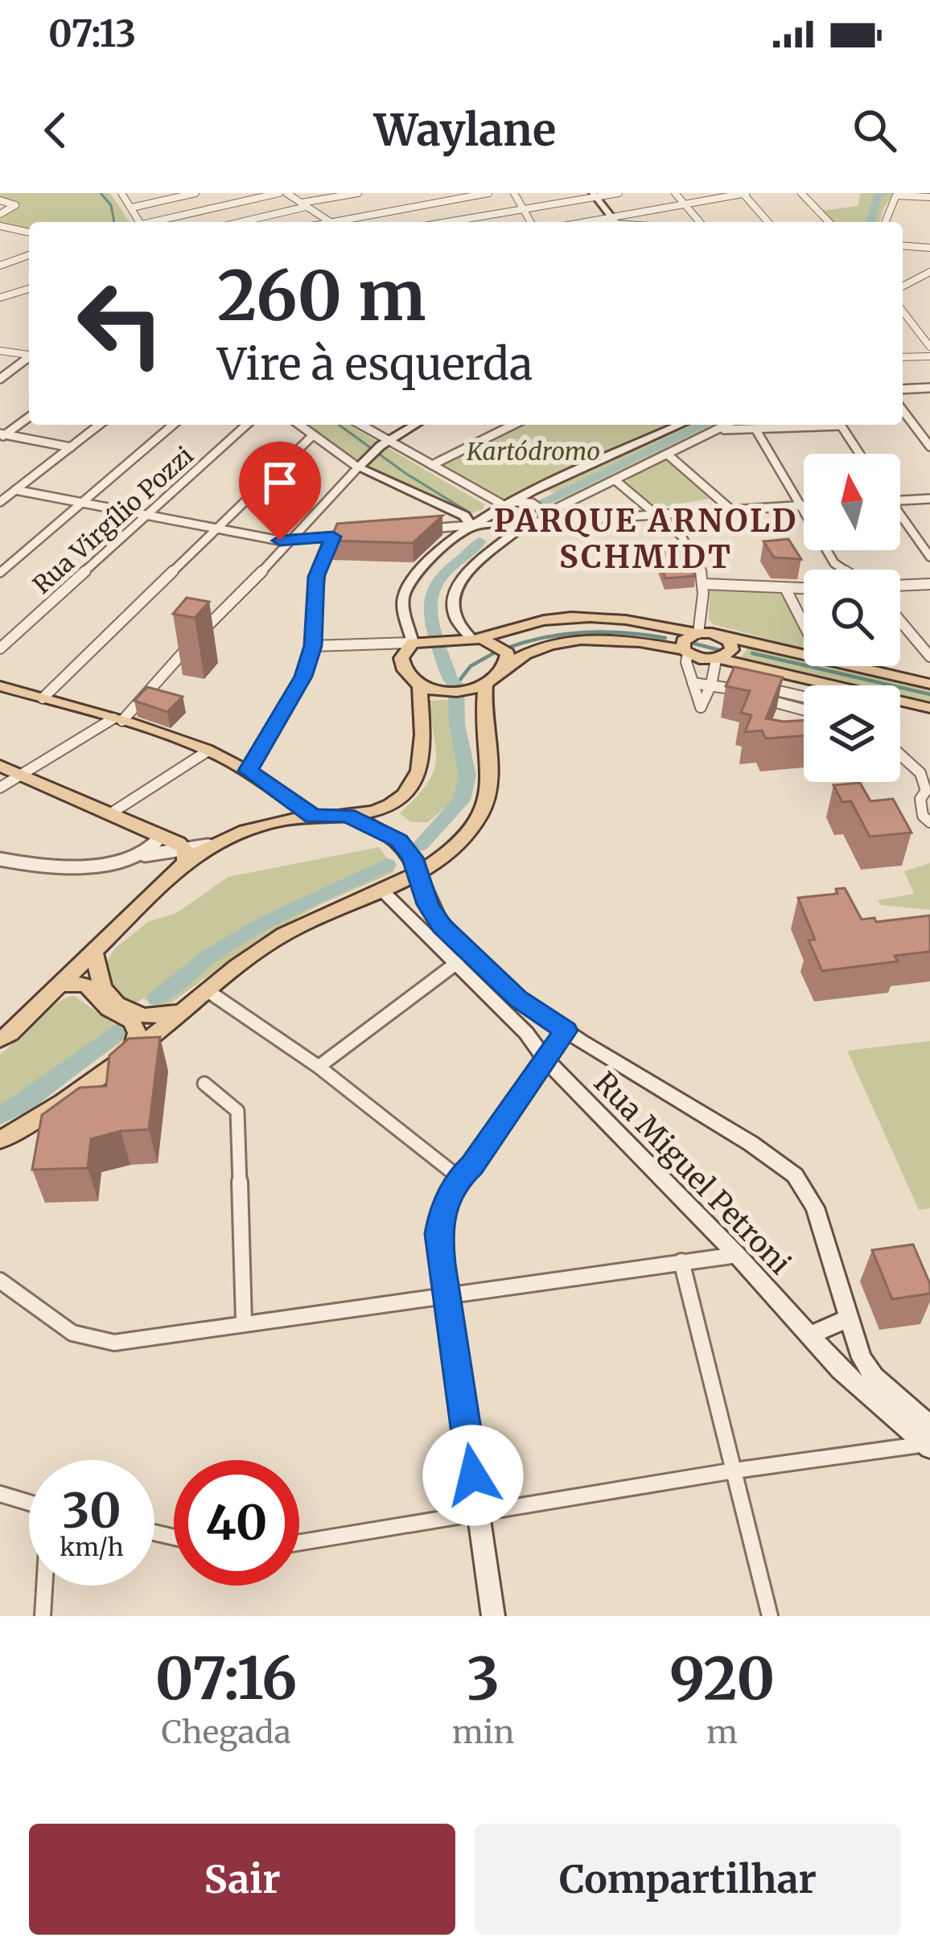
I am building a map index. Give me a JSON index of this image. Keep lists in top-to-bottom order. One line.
{"streets":{"street":["Rua Virgílio Pozzi","Rua Miguel Petroni"]},"districts":["PARQUE ARNOLD SCHMIDT"],"parks":["Kartódromo"],"north":"top","page":{"status":"07:13","header":"Waylane","turn":["260 m","Vire à esquerda"],"speed":"30 km/h","limit":"40","eta":["07:16","Chegada","3","min","920","m"],"buttons":["Sair","Compartilhar"]}}
